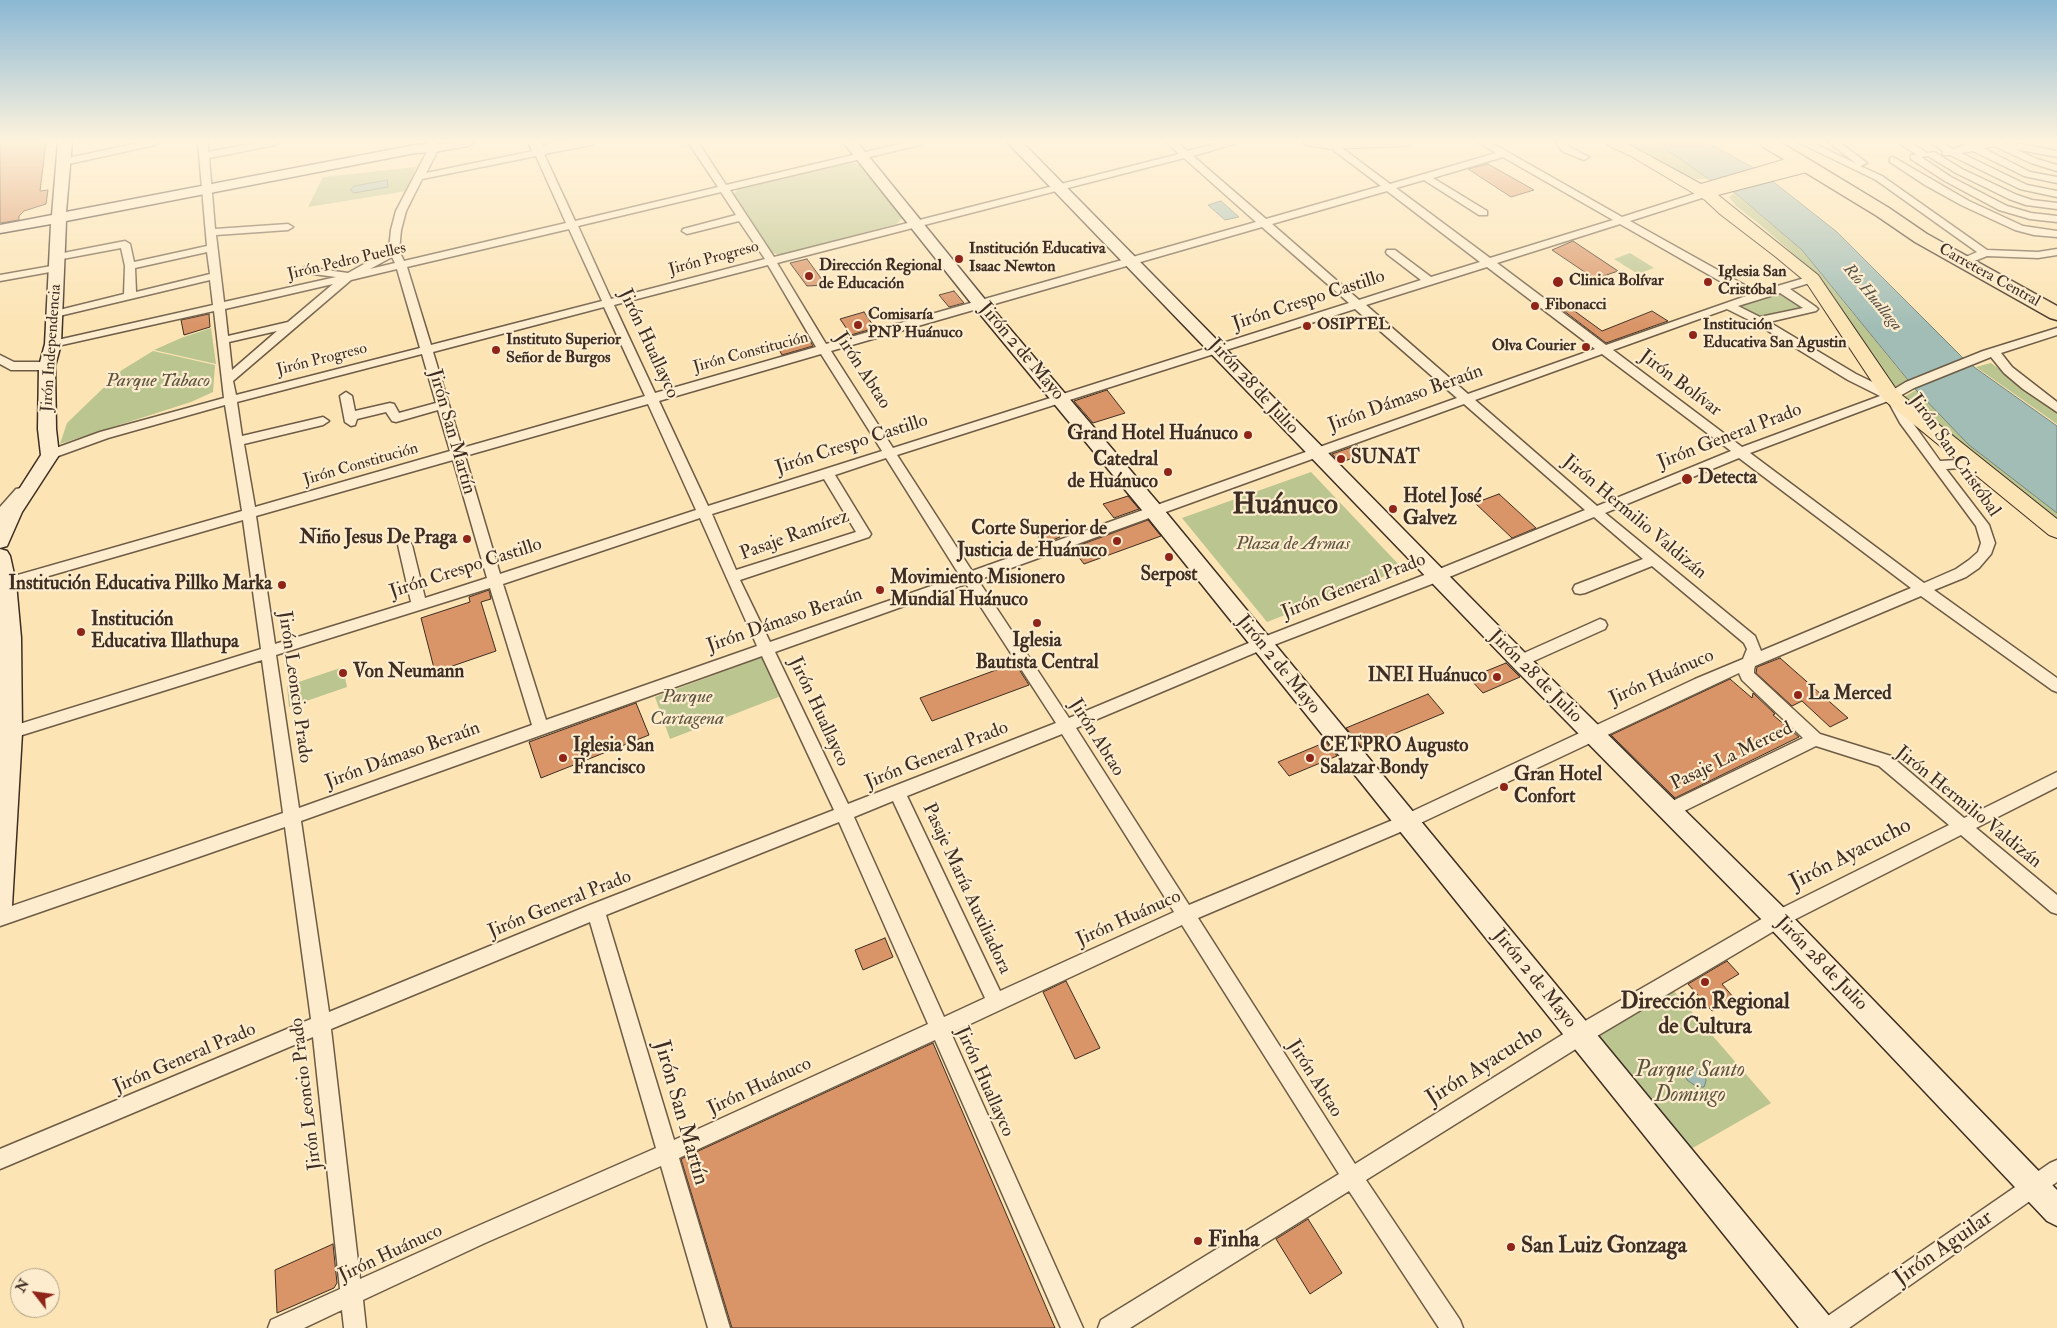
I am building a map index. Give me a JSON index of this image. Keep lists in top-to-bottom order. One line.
{"streets":{"highway":["Carretera Central"],"street":["Jirón Progreso","Jirón Pedro Puelles","Jirón Crespo Castillo","Jirón Huallayco","Jirón Independencia","Jirón 2 de Mayo","Jirón Constitución","Jirón Abtao","Jirón Bolívar","Jirón 28 de Julio","Jirón Dámaso Beraún","Jirón San Martín","Jirón General Prado","Jirón San Cristóbal","Jirón Hermilio Valdizán","Pasaje Ramírez","Jirón Huánuco","Jirón Leoncio Prado","Pasaje La Merced","Jirón Ayacucho","Pasaje María Auxiliadora","Jirón Aguilar"]},"crossings":[["Jirón Progreso","Jirón Huallayco"],["Jirón Progreso","Jirón Independencia"],["Jirón Progreso","Jirón 2 de Mayo"],["Jirón Progreso","Jirón Abtao"],["Jirón Progreso","Jirón San Martín"],["Jirón Progreso","Jirón Leoncio Prado"],["Jirón Pedro Puelles","Jirón Huallayco"],["Jirón Pedro Puelles","Jirón Independencia"],["Jirón Pedro Puelles","Jirón San Martín"],["Jirón Pedro Puelles","Jirón Leoncio Prado"],["Jirón Crespo Castillo","Jirón Huallayco"],["Jirón Crespo Castillo","Jirón 2 de Mayo"],["Jirón Crespo Castillo","Jirón Abtao"],["Jirón Crespo Castillo","Jirón Bolívar"],["Jirón Crespo Castillo","Jirón 28 de Julio"],["Jirón Crespo Castillo","Jirón San Martín"],["Jirón Crespo Castillo","Jirón Hermilio Valdizán"],["Jirón Crespo Castillo","Pasaje Ramírez"],["Jirón Crespo Castillo","Jirón Leoncio Prado"],["Jirón Huallayco","Jirón Constitución"],["Jirón Huallayco","Jirón Dámaso Beraún"],["Jirón Huallayco","Jirón General Prado"],["Jirón Huallayco","Pasaje Ramírez"],["Jirón Huallayco","Jirón Huánuco"],["Jirón 2 de Mayo","Jirón Constitución"],["Jirón 2 de Mayo","Jirón Dámaso Beraún"],["Jirón 2 de Mayo","Jirón General Prado"],["Jirón 2 de Mayo","Jirón Huánuco"],["Jirón 2 de Mayo","Jirón Ayacucho"],["Jirón Constitución","Jirón Abtao"],["Jirón Constitución","Jirón 28 de Julio"],["Jirón Constitución","Jirón San Martín"],["Jirón Constitución","Jirón Hermilio Valdizán"],["Jirón Constitución","Jirón Leoncio Prado"],["Jirón Abtao","Jirón Dámaso Beraún"],["Jirón Abtao","Jirón General Prado"],["Jirón Abtao","Jirón Huánuco"],["Jirón Abtao","Jirón Ayacucho"],["Jirón Bolívar","Jirón Dámaso Beraún"],["Jirón Bolívar","Jirón General Prado"],["Jirón Bolívar","Jirón Huánuco"],["Jirón 28 de Julio","Jirón Dámaso Beraún"],["Jirón 28 de Julio","Jirón General Prado"],["Jirón 28 de Julio","Jirón Huánuco"],["Jirón 28 de Julio","Pasaje La Merced"],["Jirón 28 de Julio","Jirón Ayacucho"],["Jirón 28 de Julio","Jirón Aguilar"],["Jirón Dámaso Beraún","Jirón San Martín"],["Jirón Dámaso Beraún","Jirón San Cristóbal"],["Jirón Dámaso Beraún","Jirón Hermilio Valdizán"],["Jirón Dámaso Beraún","Jirón Leoncio Prado"],["Jirón San Martín","Jirón General Prado"],["Jirón San Martín","Jirón Huánuco"],["Jirón General Prado","Jirón San Cristóbal"],["Jirón General Prado","Jirón Hermilio Valdizán"],["Jirón General Prado","Jirón Leoncio Prado"],["Jirón General Prado","Pasaje María Auxiliadora"],["Jirón San Cristóbal","Jirón Huánuco"],["Jirón Hermilio Valdizán","Jirón Huánuco"],["Jirón Hermilio Valdizán","Pasaje La Merced"],["Jirón Hermilio Valdizán","Jirón Ayacucho"],["Jirón Huánuco","Jirón Leoncio Prado"],["Jirón Huánuco","Pasaje María Auxiliadora"]],"districts":["Huánuco"],"water":["Río Huallaga"],"parks":["Parque Tabaco","Plaza de Armas","Parque Cartagena","Parque Santo Domingo"],"places":["Institución Educativa Isaac Newton","Dirección Regional de Educación","Clinica Bolívar","Iglesia San Cristóbal","Fibonacci","Comisaría PNP Huánuco","OSIPTEL","Institución Educativa San Agustin","Olva Courier","Instituto Superior Señor de Burgos","Grand Hotel Huánuco","SUNAT","Catedral de Huánuco","Detecta","Hotel José Galvez","Niño Jesus De Praga","Corte Superior de Justicia de Huánuco","Serpost","Institución Educativa Pillko Marka","Movimiento Misionero Mundial Huánuco","Iglesia Bautista Central","Institución Educativa Illathupa","Von Neumann","INEI Huánuco","La Merced","Iglesia San Francisco","CETPRO Augusto Salazar Bondy","Gran Hotel Confort","Dirección Regional de Cultura","Finha","San Luiz Gonzaga"],"north":"top left"}
